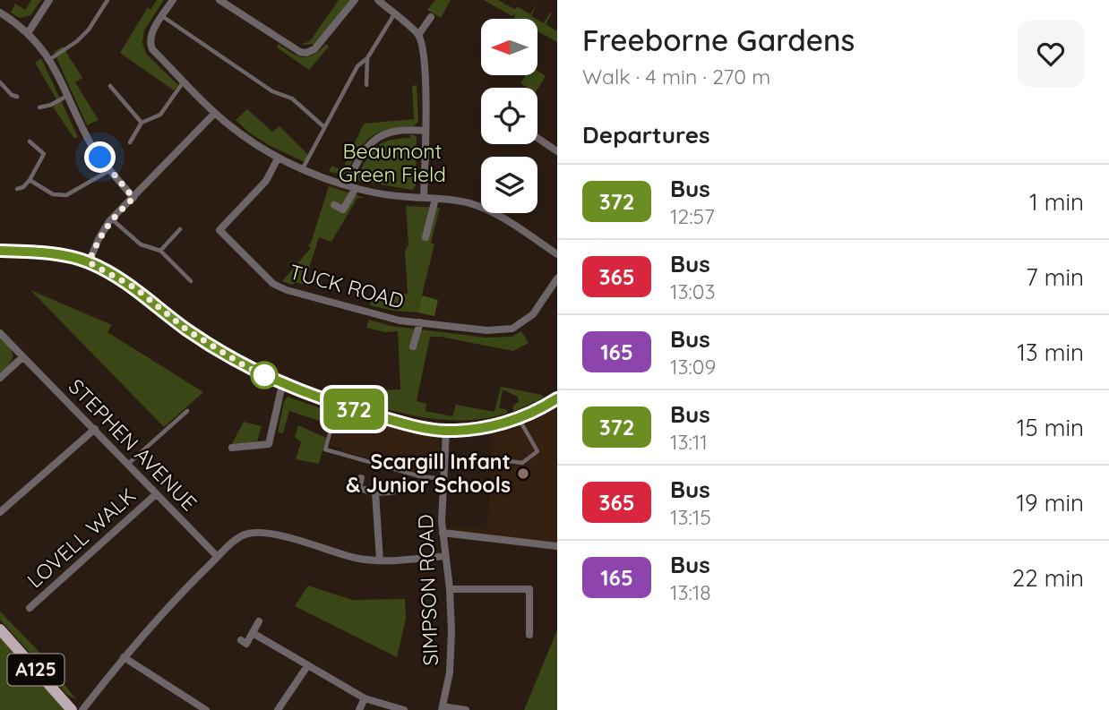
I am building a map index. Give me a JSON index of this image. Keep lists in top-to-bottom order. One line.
{"streets":{"main road":["A125"],"street":["TUCK ROAD","STEPHEN AVENUE","LOVELL WALK","SIMPSON ROAD"]},"crossings":[["STEPHEN AVENUE","LOVELL WALK"]],"parks":["Beaumont Green Field"],"places":["Scargill Infant & Junior Schools"],"lines":["bus line 372"],"north":"left","page":{"on_map":"372","heading":[["Freeborne Gardens","Walk · 4 min · 270 m"],"Departures"],"list":[{"mark":"372","name":"Bus","note":"12:57","value":"1 min"},{"mark":"365","name":"Bus","note":"13:03","value":"7 min"},{"mark":"165","name":"Bus","note":"13:09","value":"13 min"},{"mark":"372","name":"Bus","note":"13:11","value":"15 min"},{"mark":"365","name":"Bus","note":"13:15","value":"19 min"},{"mark":"165","name":"Bus","note":"13:18","value":"22 min"}]}}
